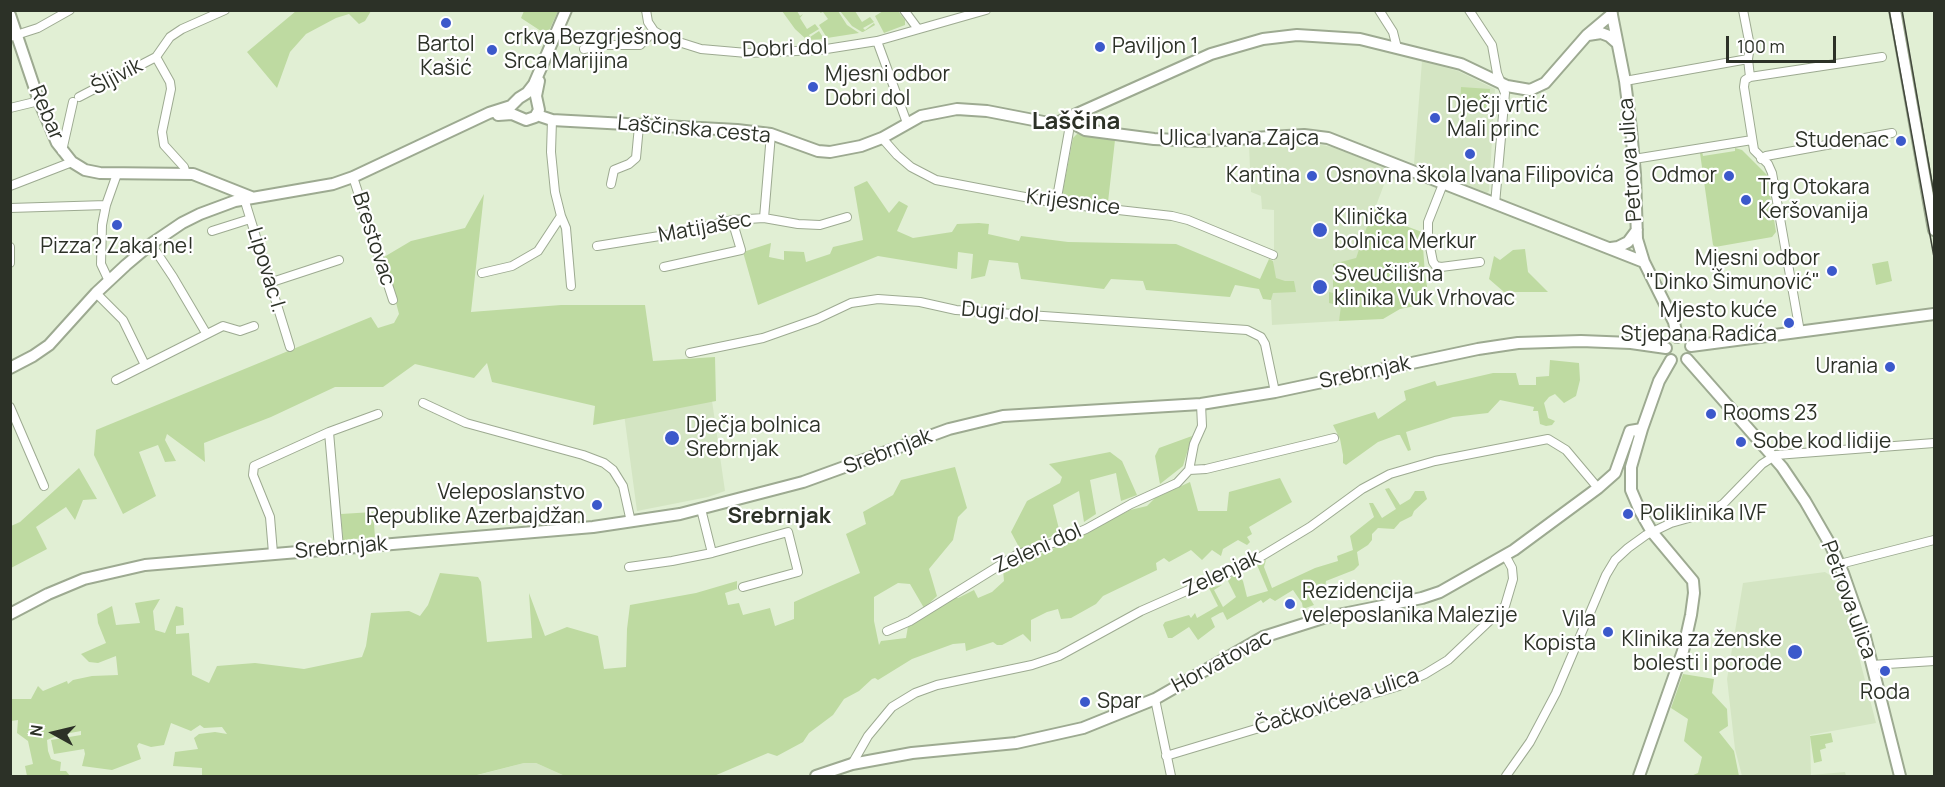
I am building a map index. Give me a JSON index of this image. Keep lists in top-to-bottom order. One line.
{"streets":{"main road":["Rebar","Laščinska cesta","Ulica Ivana Zajca","Petrova ulica","Srebrnjak","Horvatovac"],"street":["Dobri dol","Šljivik","Krijesnice","Matijašec","Brestovac","Lipovac I.","Dugi dol","Zeleni dol","Zelenjak","Čačkovićeva ulica"]},"crossings":[["Šljivik","Rebar"],["Laščinska cesta","Ulica Ivana Zajca"],["Laščinska cesta","Petrova ulica"],["Laščinska cesta","Krijesnice"],["Ulica Ivana Zajca","Petrova ulica"],["Petrova ulica","Srebrnjak"],["Dugi dol","Srebrnjak"],["Zelenjak","Horvatovac"],["Horvatovac","Čačkovićeva ulica"]],"districts":["Laščina","Srebrnjak"],"places":["Bartol Kašić","Paviljon 1","crkva Bezgrješnog Srca Marijina","Mjesni odbor Dobri dol","Dječji vrtić Mali princ","Studenac","Osnovna škola Ivana Filipovića","Kantina","Odmor","Trg Otokara Keršovanija","Pizza? Zakaj ne!","Klinička bolnica Merkur","Mjesni odbor \"Dinko Šimunović\"","Sveučilišna klinika Vuk Vrhovac","Mjesto kuće Stjepana Radića","Urania","Rooms 23","Dječja bolnica Srebrnjak","Sobe kod lidije","Veleposlanstvo Republike Azerbajdžan","Poliklinika IVF","Rezidencija veleposlanika Malezije","Vila Kopista","Klinika za ženske bolesti i porode","Roda","Spar"],"scale_bar":"100 m","north":"left"}
